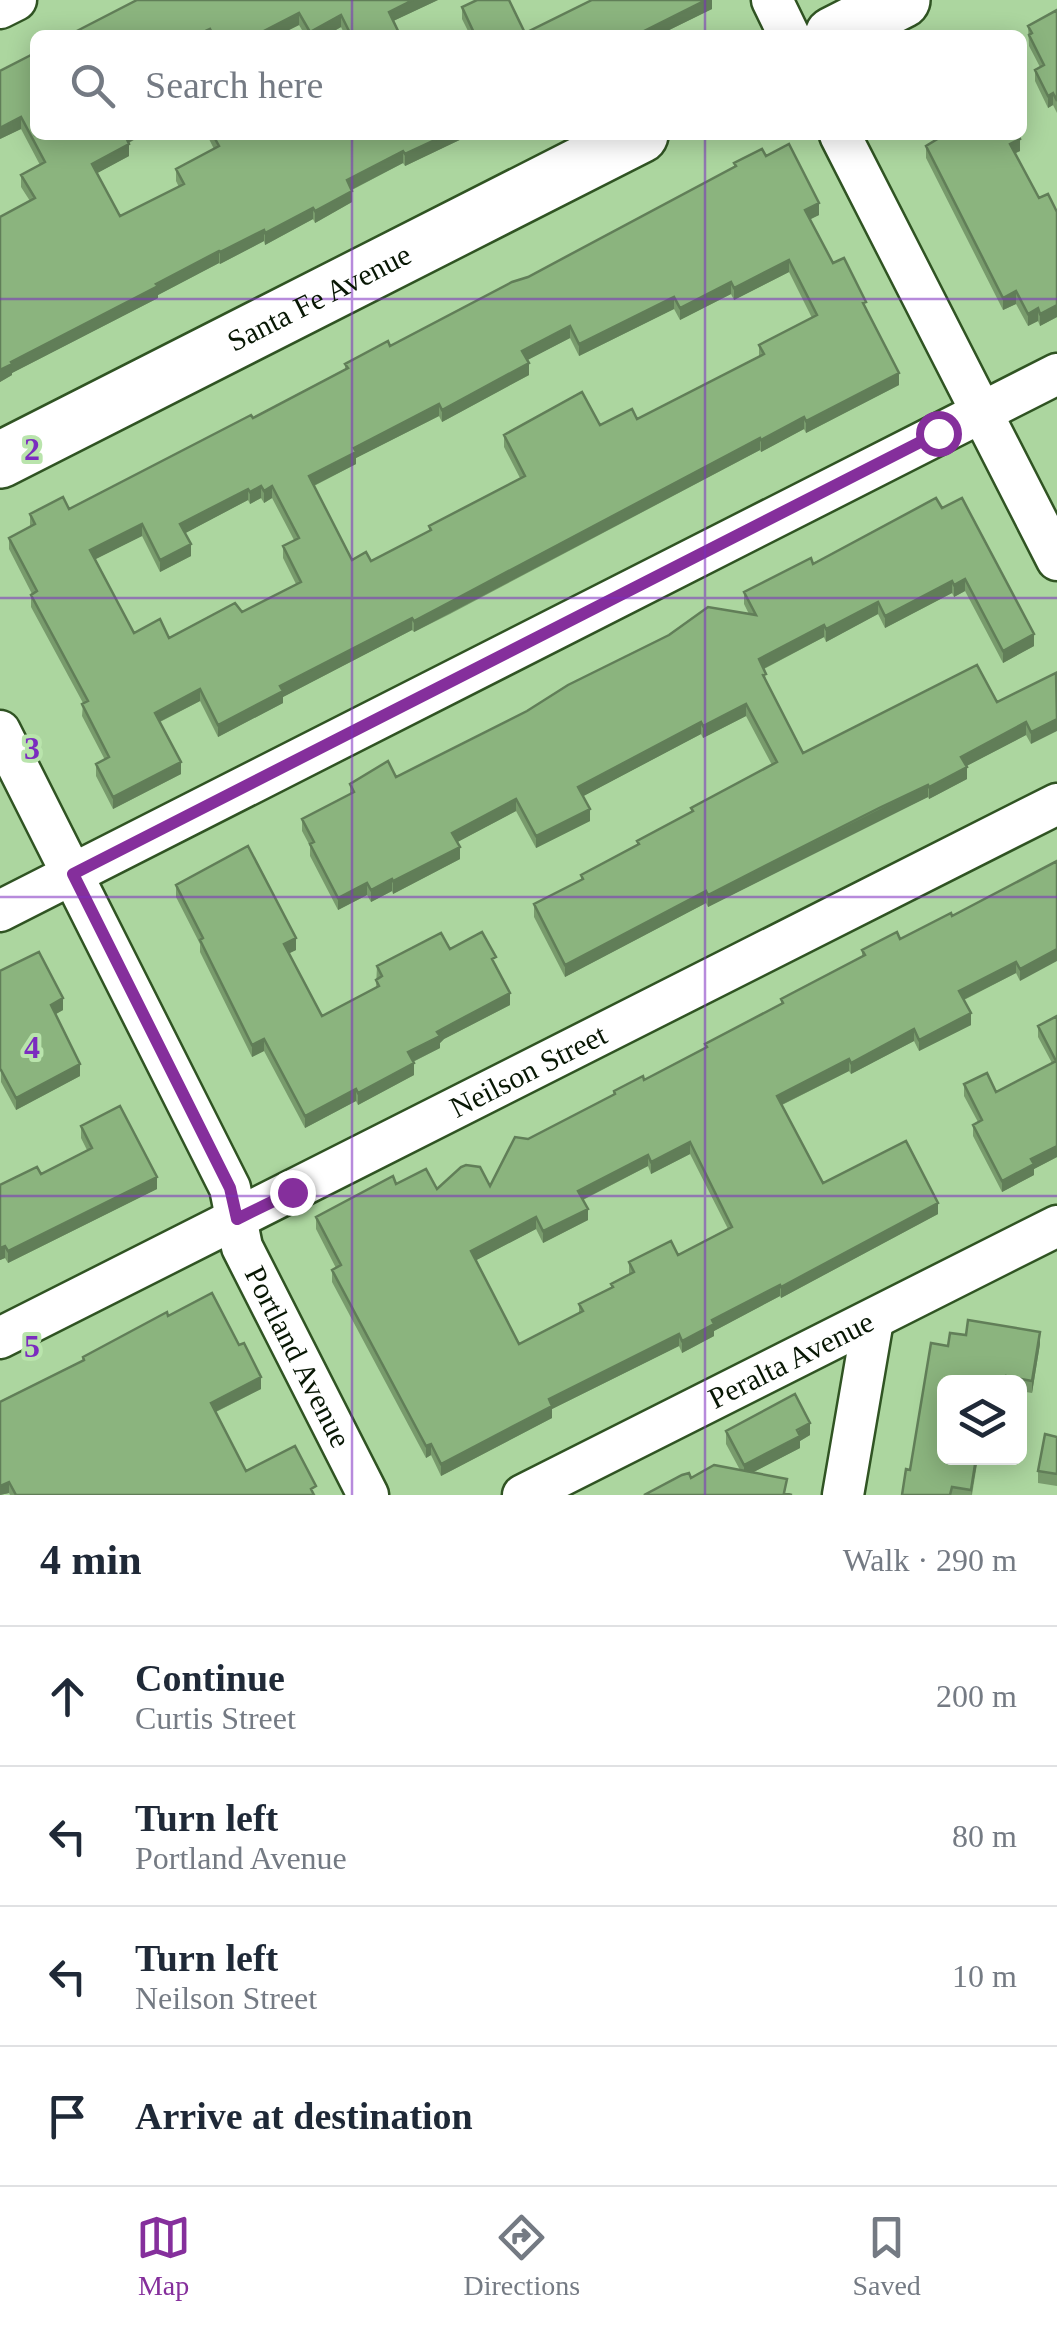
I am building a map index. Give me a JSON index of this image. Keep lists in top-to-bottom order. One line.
{"streets":{"street":["Santa Fe Avenue","Neilson Street","Portland Avenue","Peralta Avenue"]},"crossings":[["Neilson Street","Portland Avenue"]],"page":{"search":"Search here","heading":["4 min","Walk · 290 m"],"list":[["Continue","Curtis Street","200 m"],["Turn left","Portland Avenue","80 m"],["Turn left","Neilson Street","10 m"],"Arrive at destination"],"nav":["Map","Directions","Saved"]},"grid":{"rows":["2","3","4","5"]}}
